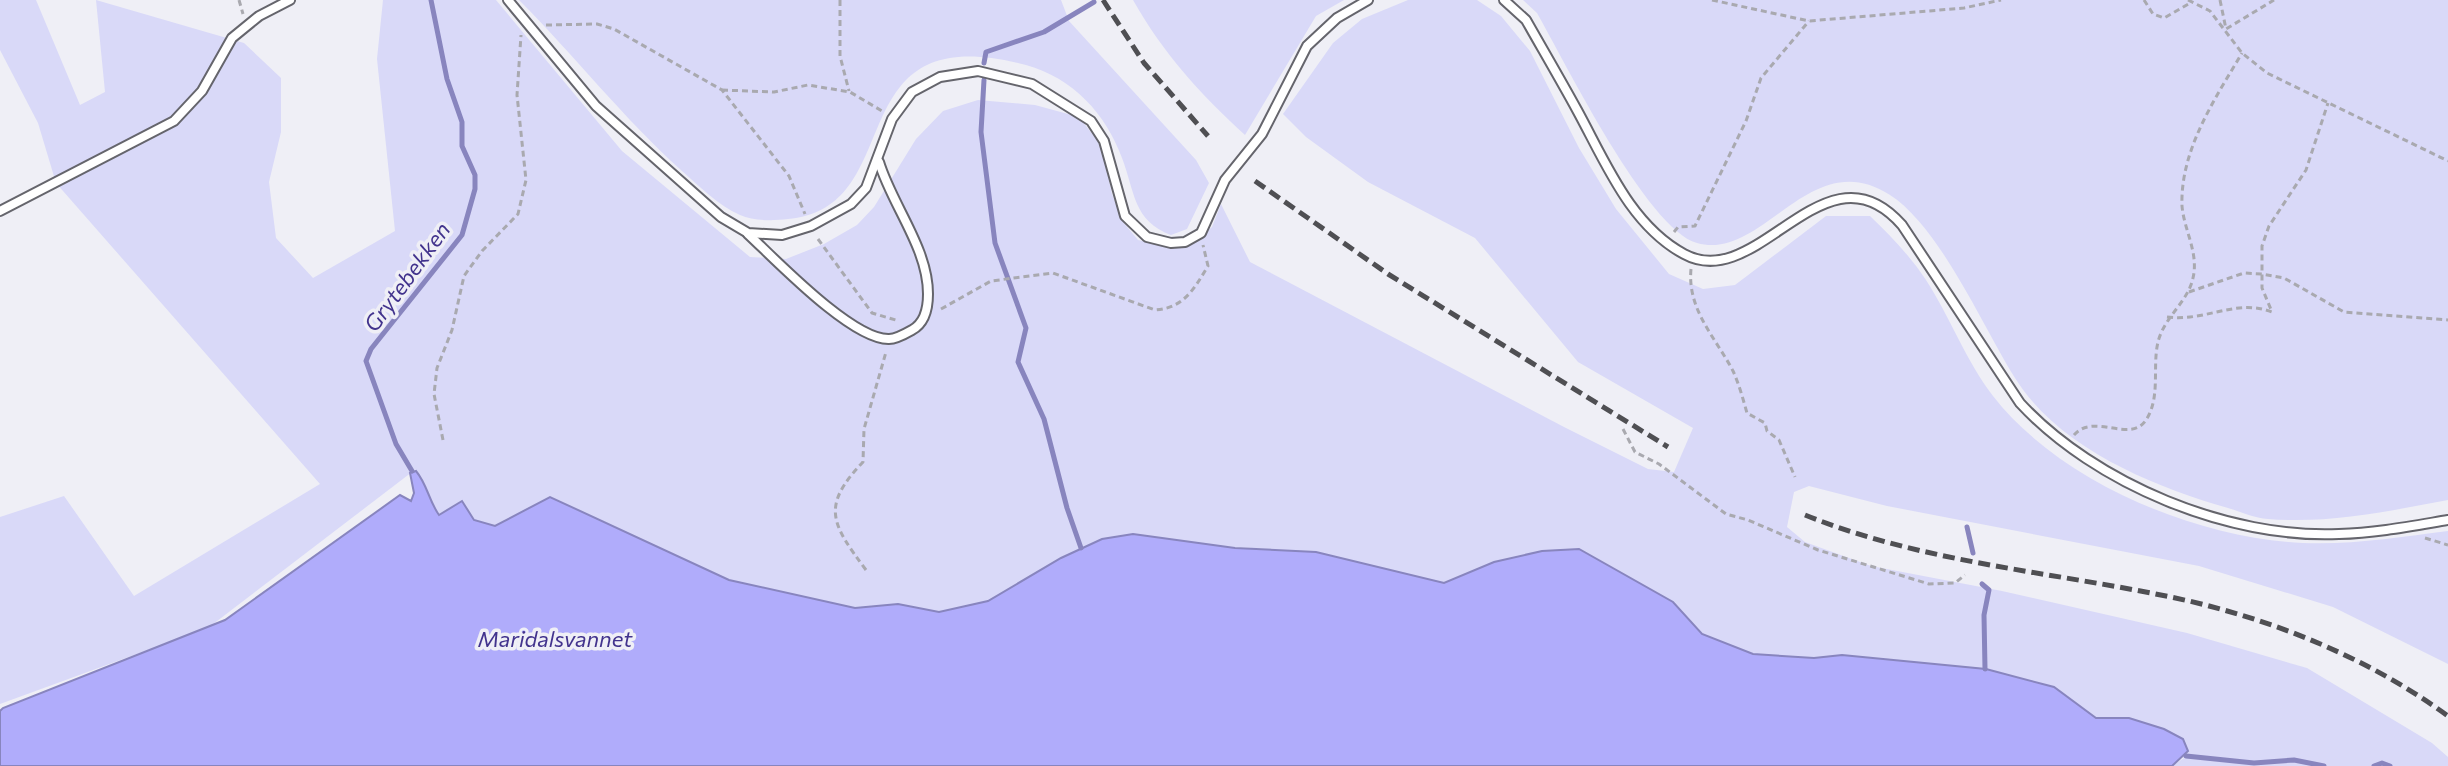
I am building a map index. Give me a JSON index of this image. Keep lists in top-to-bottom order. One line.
{"water":["Grytebekken","Maridalsvannet"]}
